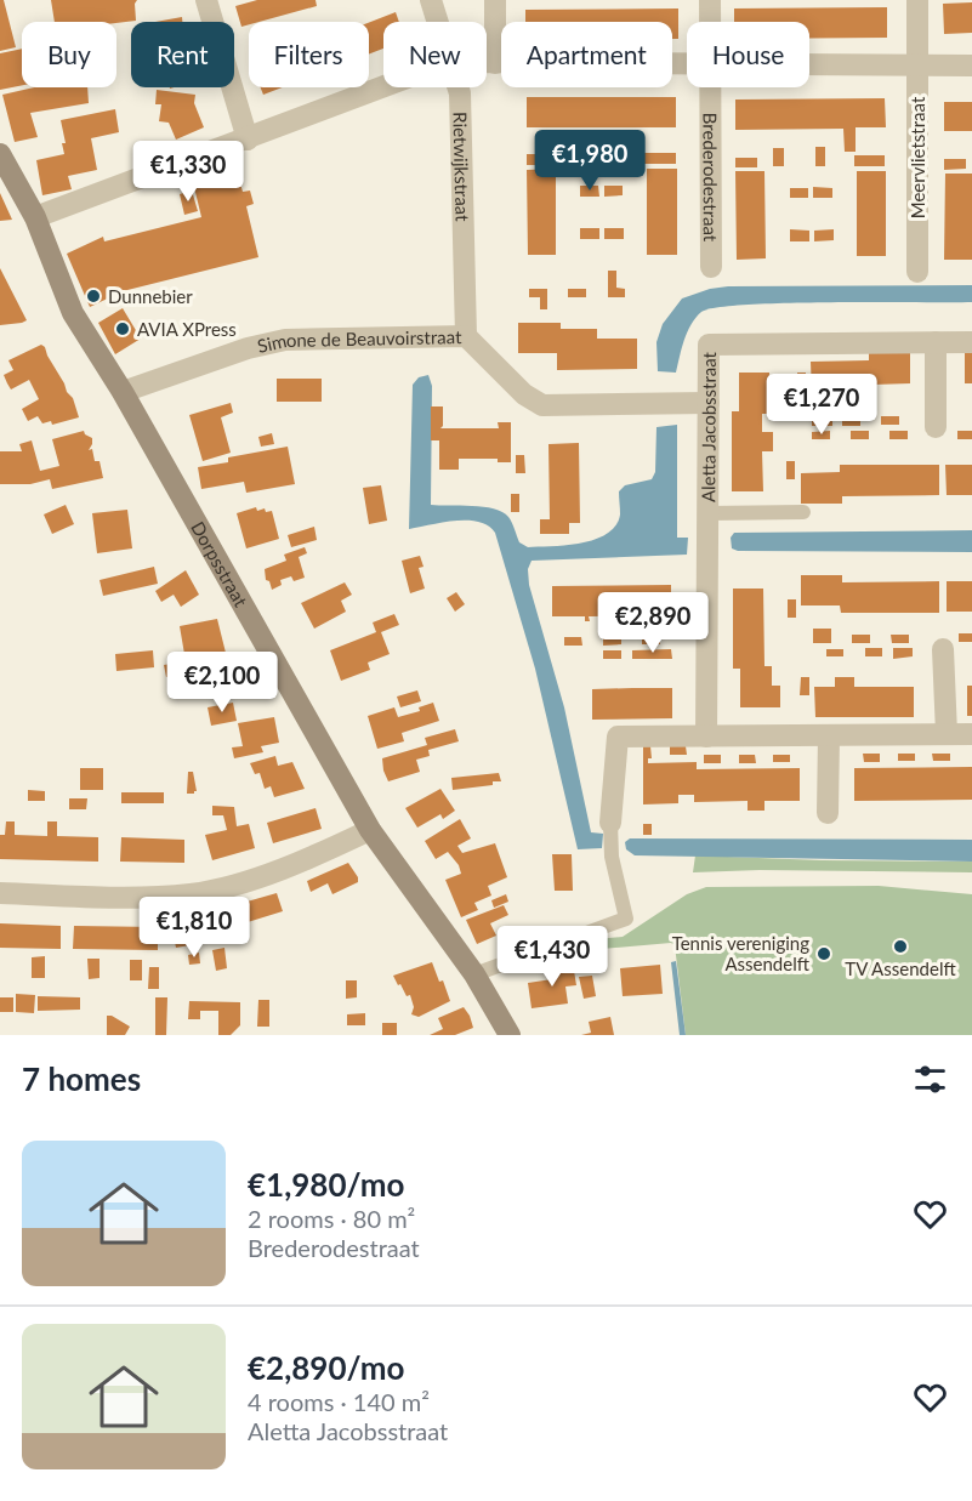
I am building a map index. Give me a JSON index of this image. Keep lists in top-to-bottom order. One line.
{"streets":{"street":["Meervlietstraat","Rietwijkstraat","Brederodestraat","Simone de Beauvoirstraat","Aletta Jacobsstraat","Dorpsstraat"]},"crossings":[["Rietwijkstraat","Simone de Beauvoirstraat"],["Simone de Beauvoirstraat","Aletta Jacobsstraat"],["Simone de Beauvoirstraat","Dorpsstraat"]],"places":["Dunnebier","AVIA XPress","TV Assendelft","Tennis vereniging Assendelft"],"page":{"chip":["Buy","Rent","Filters","New","Apartment","House"],"price":["€1,980","€1,330","€1,270","€2,890","€2,100","€1,810","€1,430"],"heading":"7 homes","list":[{"name":"€1,980/mo","note":"2 rooms · 80 m² · Brederodestraat"},{"name":"€2,890/mo","note":"4 rooms · 140 m² · Aletta Jacobsstraat"}]}}
